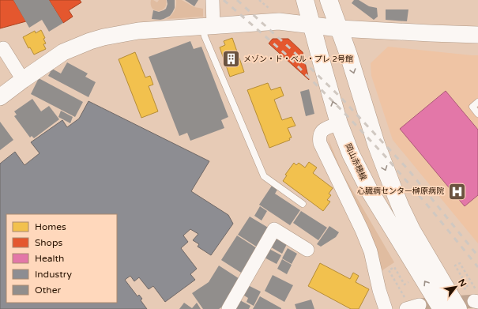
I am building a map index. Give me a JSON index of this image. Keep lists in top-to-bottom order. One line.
{"streets":{"main road":["岡山赤穂線"]},"places":{"building":["メゾン・ド・ベル・プレ 2号館"],"hospital":["心臓病センター榊原病院"]},"legend":["Homes","Shops","Health","Industry","Other"],"north":"top right"}
